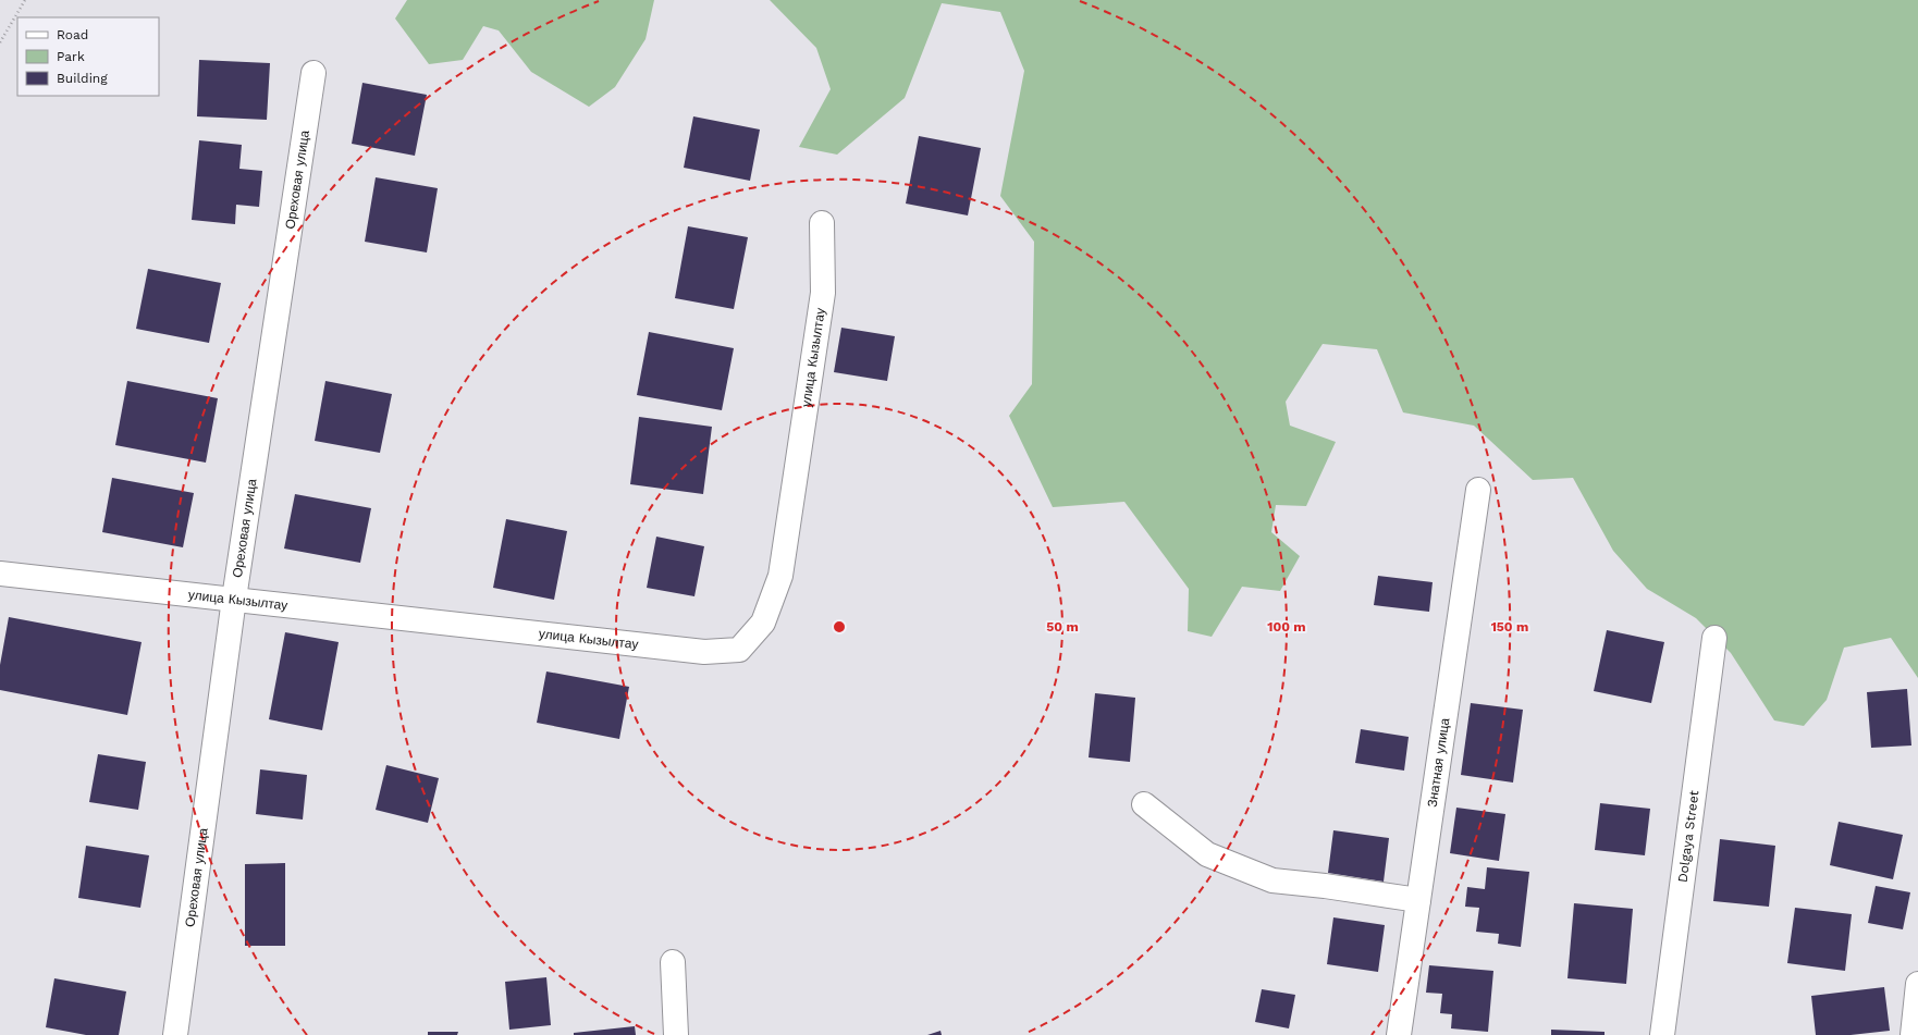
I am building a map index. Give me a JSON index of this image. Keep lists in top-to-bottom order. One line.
{"streets":{"street":["Ореховая улица","улица Кызылтау","Знатная улица","Dolgaya Street"]},"crossings":[["Ореховая улица","улица Кызылтау"]],"legend":["Road","Park","Building"],"rings":["50 m","100 m","150 m"]}
